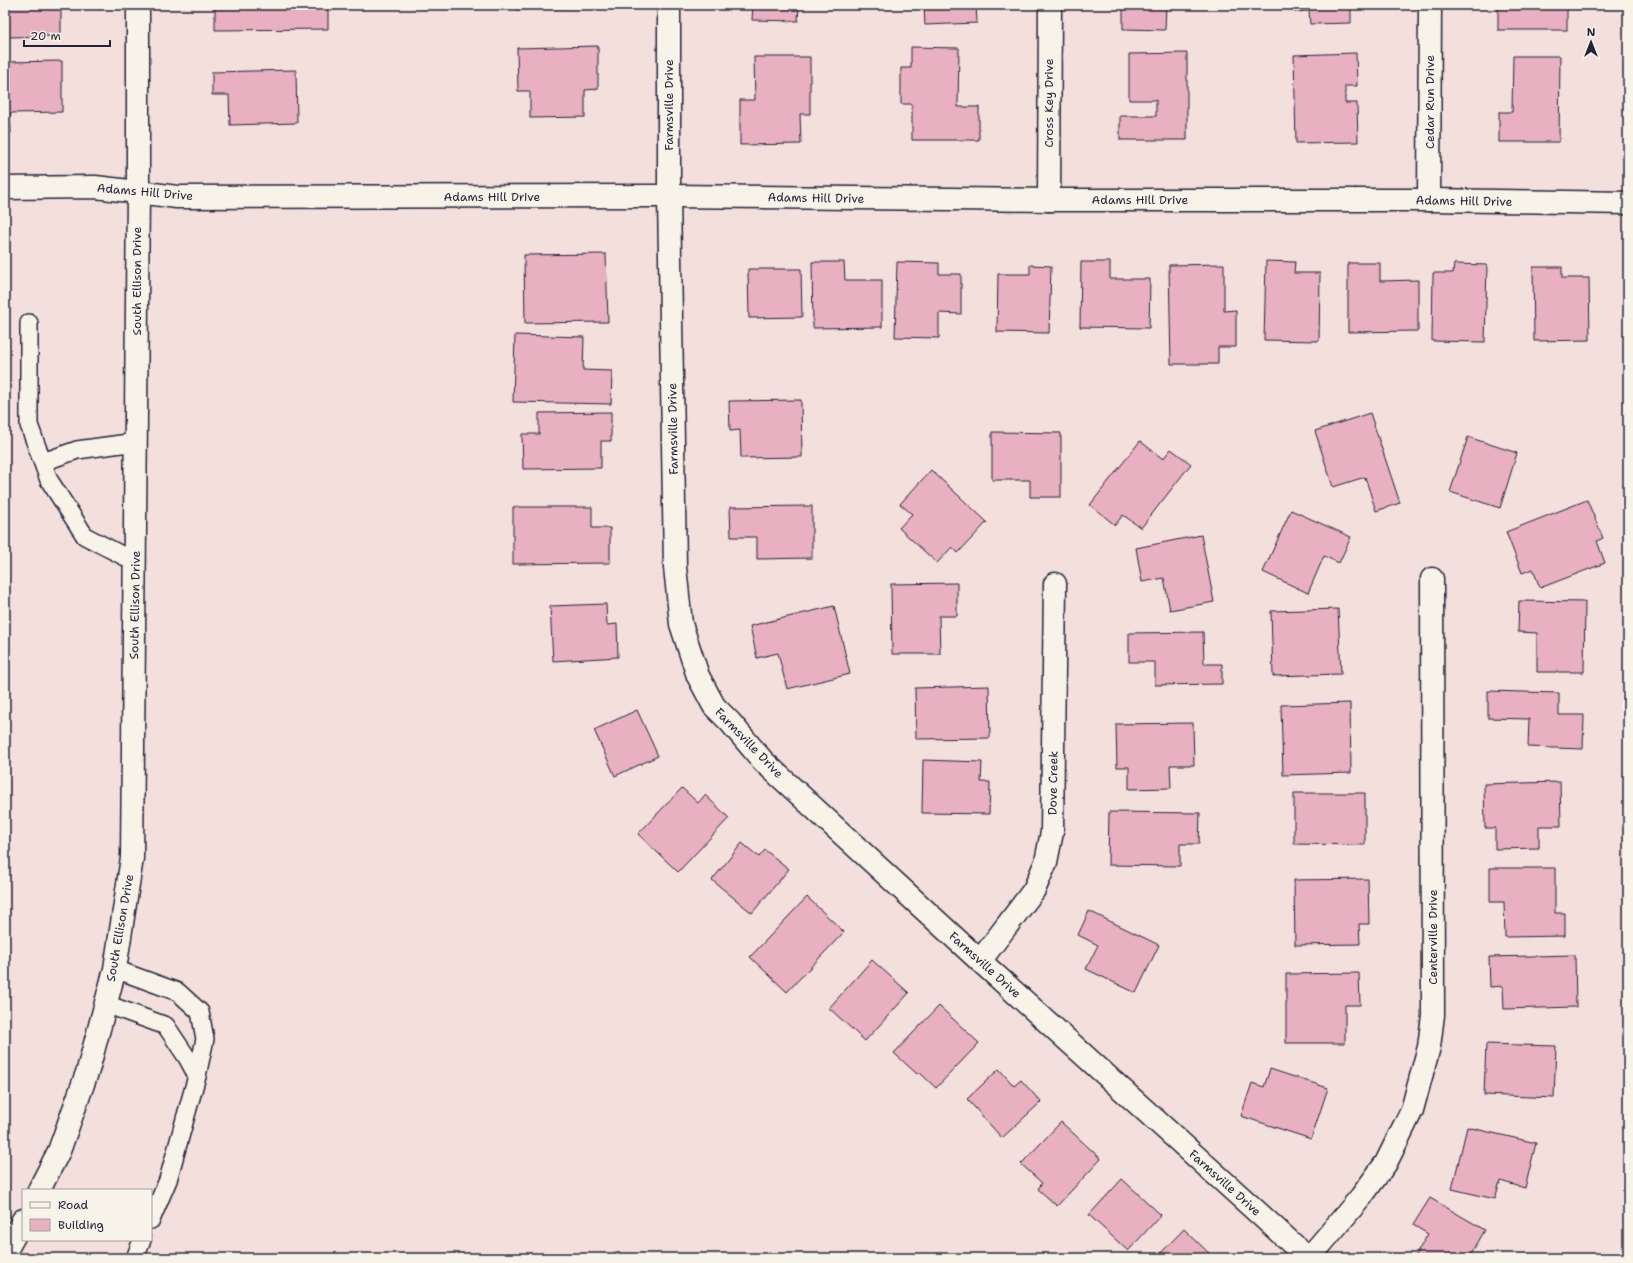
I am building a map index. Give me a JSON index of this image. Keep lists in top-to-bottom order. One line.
{"streets":{"street":["Cedar Run Drive","Cross Key Drive","Farmsville Drive","Adams Hill Drive","South Ellison Drive","Dove Creek","Centerville Drive"]},"crossings":[["Cedar Run Drive","Adams Hill Drive"],["Cross Key Drive","Adams Hill Drive"],["Farmsville Drive","Adams Hill Drive"],["Farmsville Drive","Dove Creek"],["Farmsville Drive","Centerville Drive"],["Adams Hill Drive","South Ellison Drive"]],"legend":["Road","Building"],"scale_bar":"20 m","north":"top"}
